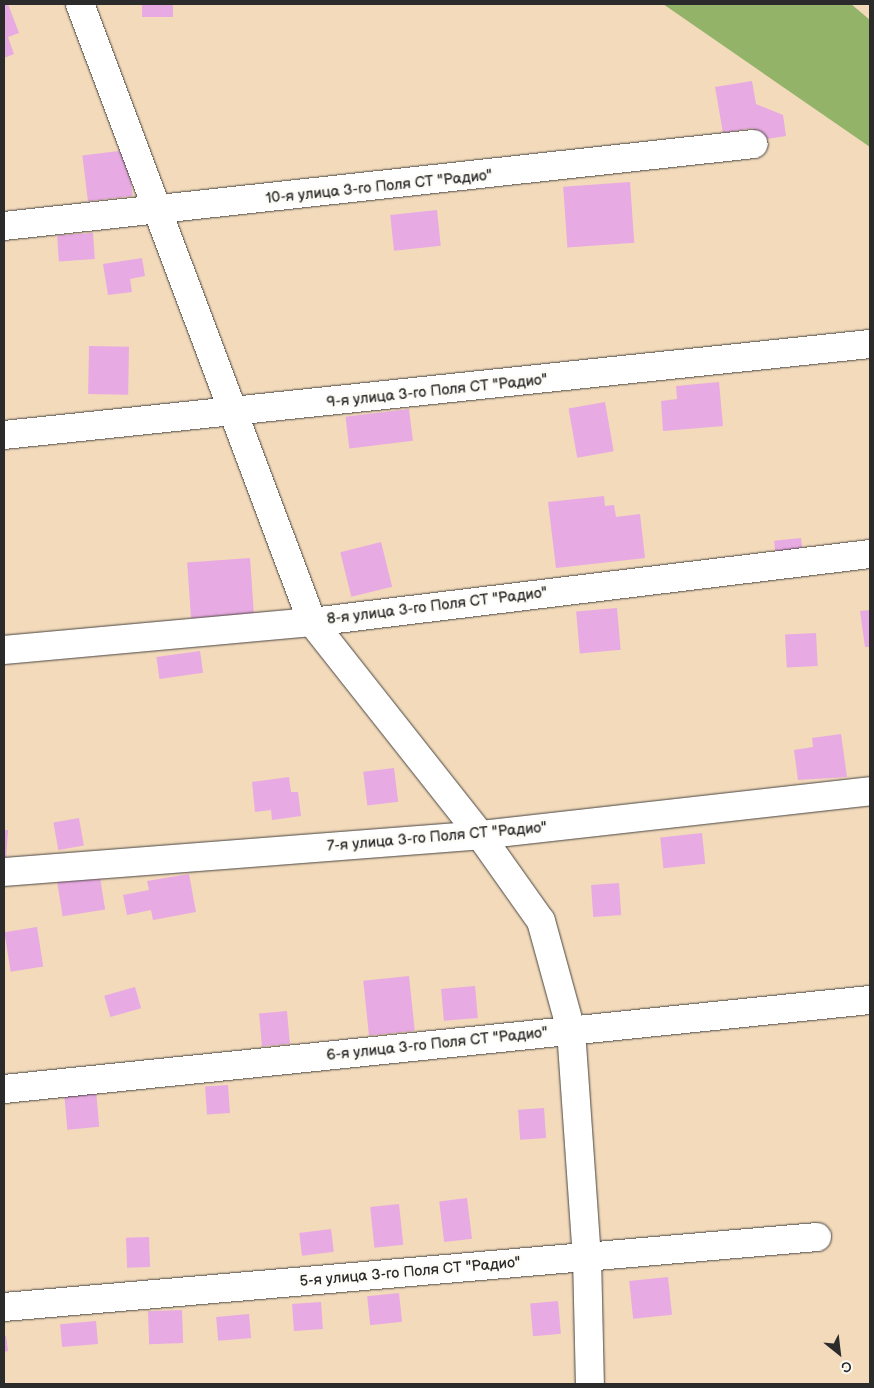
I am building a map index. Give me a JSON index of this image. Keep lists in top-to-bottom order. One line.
{"streets":{"street":["10-я улица 3-го Поля СТ \"Радио\"","9-я улица 3-го Поля СТ \"Радио\"","8-я улица 3-го Поля СТ \"Радио\"","7-я улица 3-го Поля СТ \"Радио\"","6-я улица 3-го Поля СТ \"Радио\"","5-я улица 3-го Поля СТ \"Радио\""]},"north":"bottom right"}
